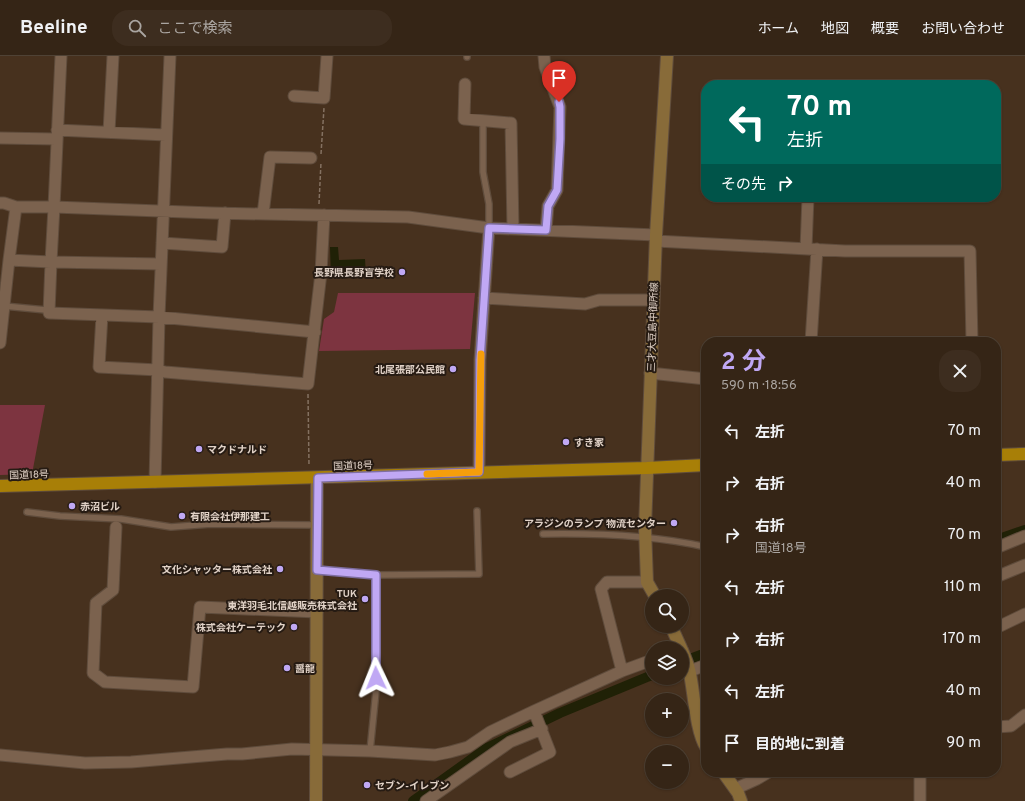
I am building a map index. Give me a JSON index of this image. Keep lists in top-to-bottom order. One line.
{"streets":{"highway":["国道18号"],"main road":["三才大豆島中御所線"]},"crossings":[["三才大豆島中御所線","国道18号"]],"places":["長野県長野盲学校","北尾張部公民館","すき家","マクドナルド","赤沼ビル","有限会社伊那建工","アラジンのランプ 物流センター","文化シャッター株式会社","TUK 東洋羽毛北信越販売株式会社","株式会社ケーテック","醤龍","セブン-イレブン"],"page":{"header":"Beeline","search":"ここで検索","nav":["ホーム","地図","概要","お問い合わせ"],"turn":["70 m","左折"],"then":"その先","heading":["2 分","590 m · 18:56"],"list":[{"name":"左折","value":"70 m"},{"name":"右折","value":"40 m"},{"name":"右折","note":"国道18号","value":"70 m"},{"name":"左折","value":"110 m"},{"name":"右折","value":"170 m"},{"name":"左折","value":"40 m"},{"name":"目的地に到着","value":"90 m"}],"map_buttons":["+","−"]}}
